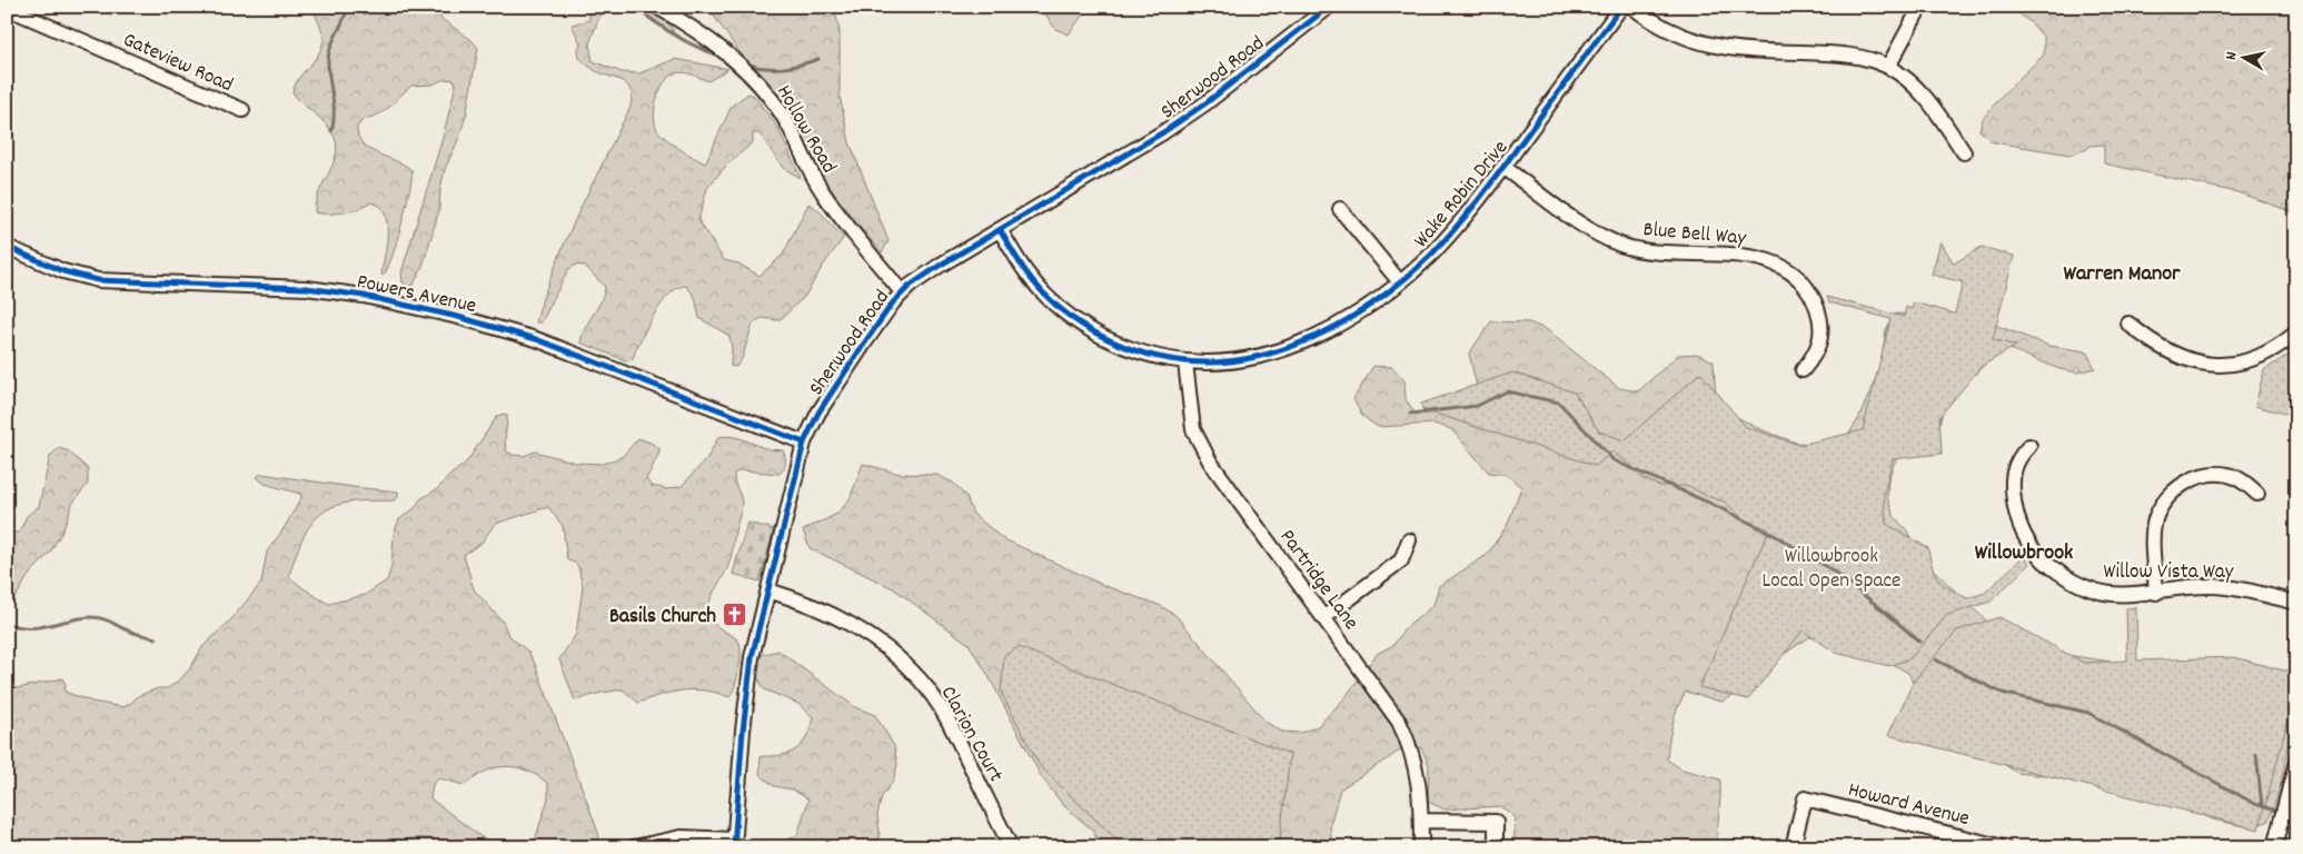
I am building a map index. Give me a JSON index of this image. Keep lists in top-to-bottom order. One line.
{"streets":{"street":["Gateview Road","Sherwood Road","Hollow Road","Wake Robin Drive","Blue Bell Way","Powers Avenue","Willow Vista Way","Partridge Lane","Clarion Court","Howard Avenue"]},"crossings":[["Sherwood Road","Hollow Road"],["Sherwood Road","Wake Robin Drive"],["Sherwood Road","Powers Avenue"],["Sherwood Road","Clarion Court"],["Wake Robin Drive","Blue Bell Way"],["Wake Robin Drive","Partridge Lane"]],"districts":["Warren Manor","Willowbrook"],"parks":["Willowbrook Local Open Space"],"places":{"church":["Basils Church"]},"north":"left"}
